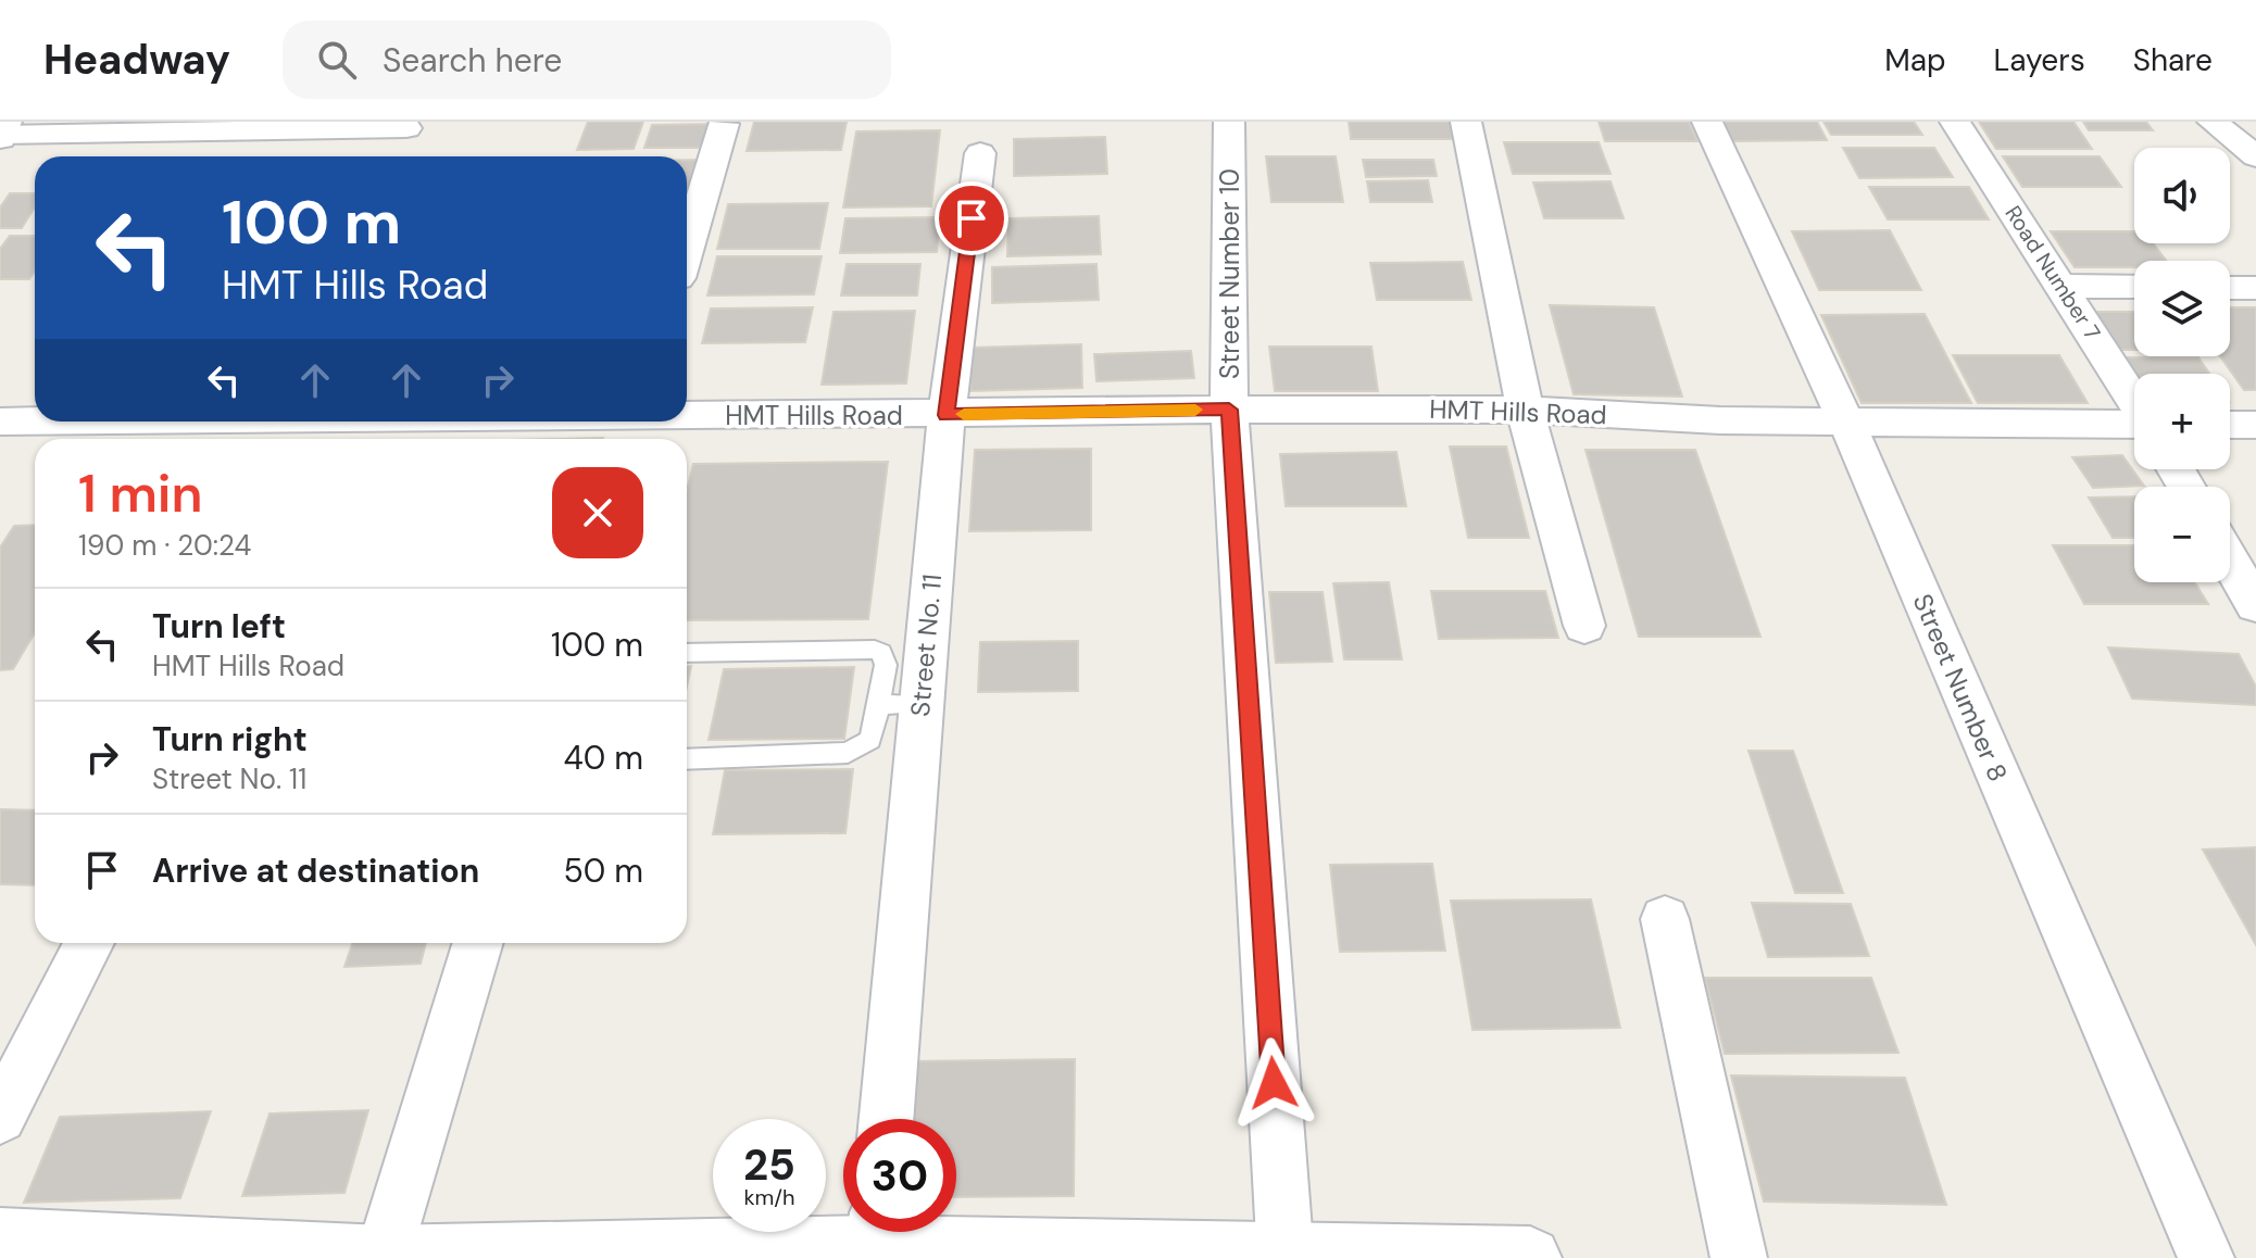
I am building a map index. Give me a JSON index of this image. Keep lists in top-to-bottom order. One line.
{"streets":{"street":["Road Number 7","Street Number 10","HMT Hills Road","Street No. 11","Street Number 8"]},"crossings":[["Street Number 10","HMT Hills Road"],["HMT Hills Road","Street No. 11"],["HMT Hills Road","Street Number 8"]],"page":{"header":"Headway","search":"Search here","nav":["Map","Layers","Share"],"map_buttons":["+","−"],"turn":["100 m","HMT Hills Road"],"heading":["1 min","190 m · 20:24"],"list":[{"name":"Turn left","note":"HMT Hills Road","value":"100 m"},{"name":"Turn right","note":"Street No. 11","value":"40 m"},{"name":"Arrive at destination","value":"50 m"}],"speed":"25 km/h","limit":"30"}}
